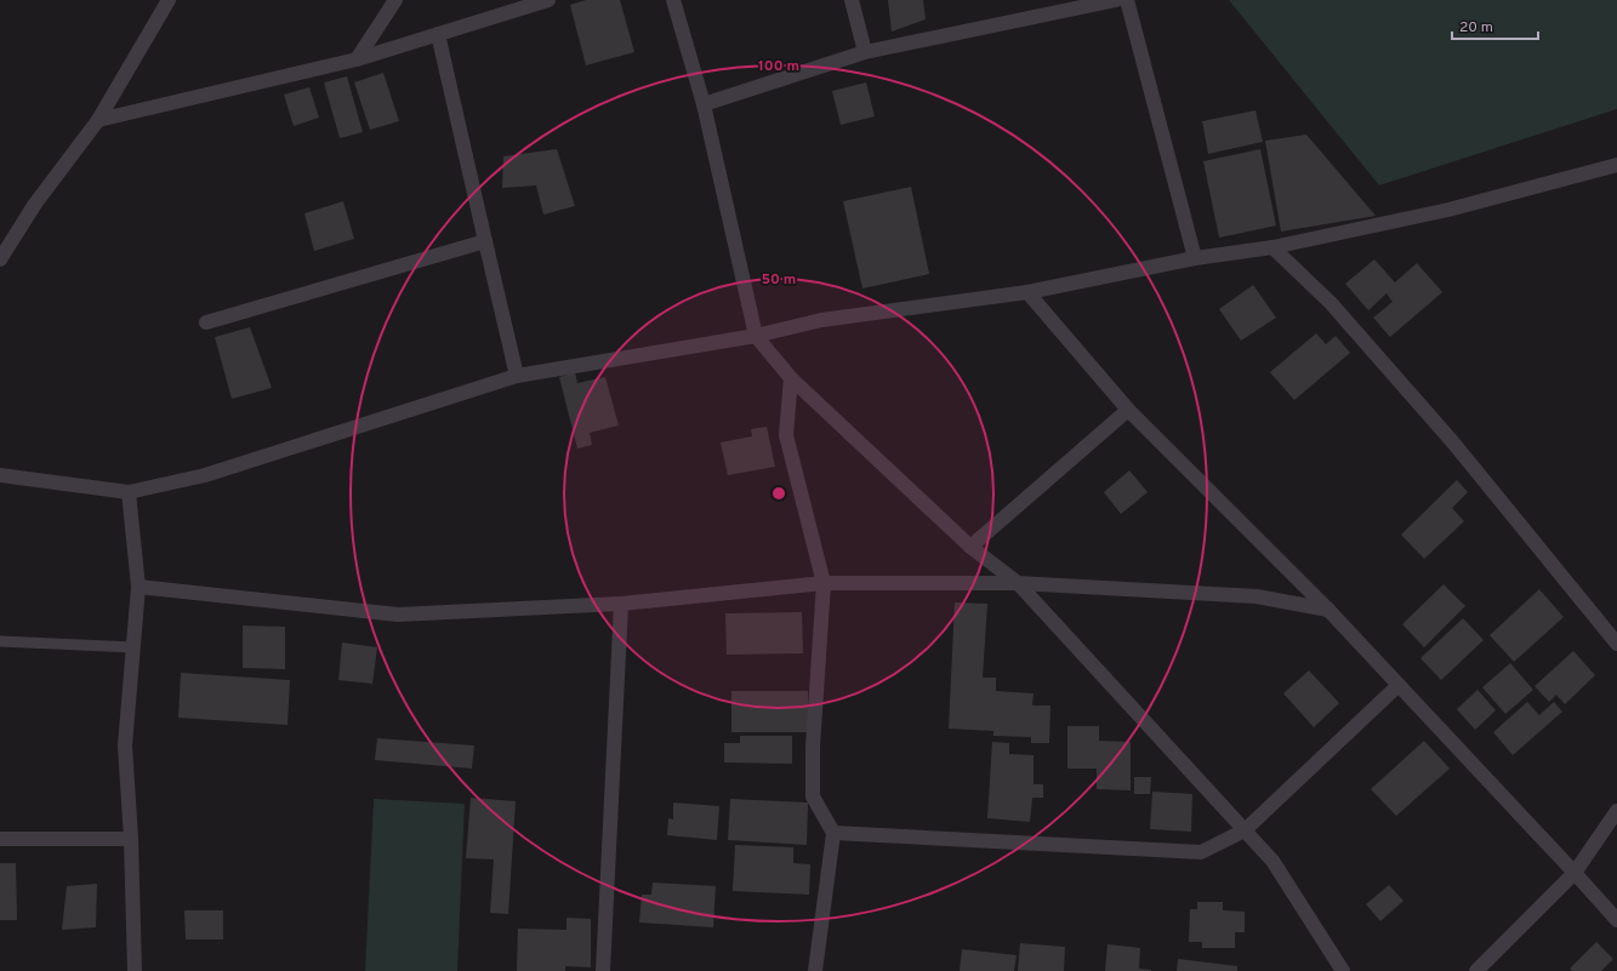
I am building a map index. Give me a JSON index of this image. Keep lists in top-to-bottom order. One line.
{"scale_bar":"20 m","rings":["100 m","50 m"]}
